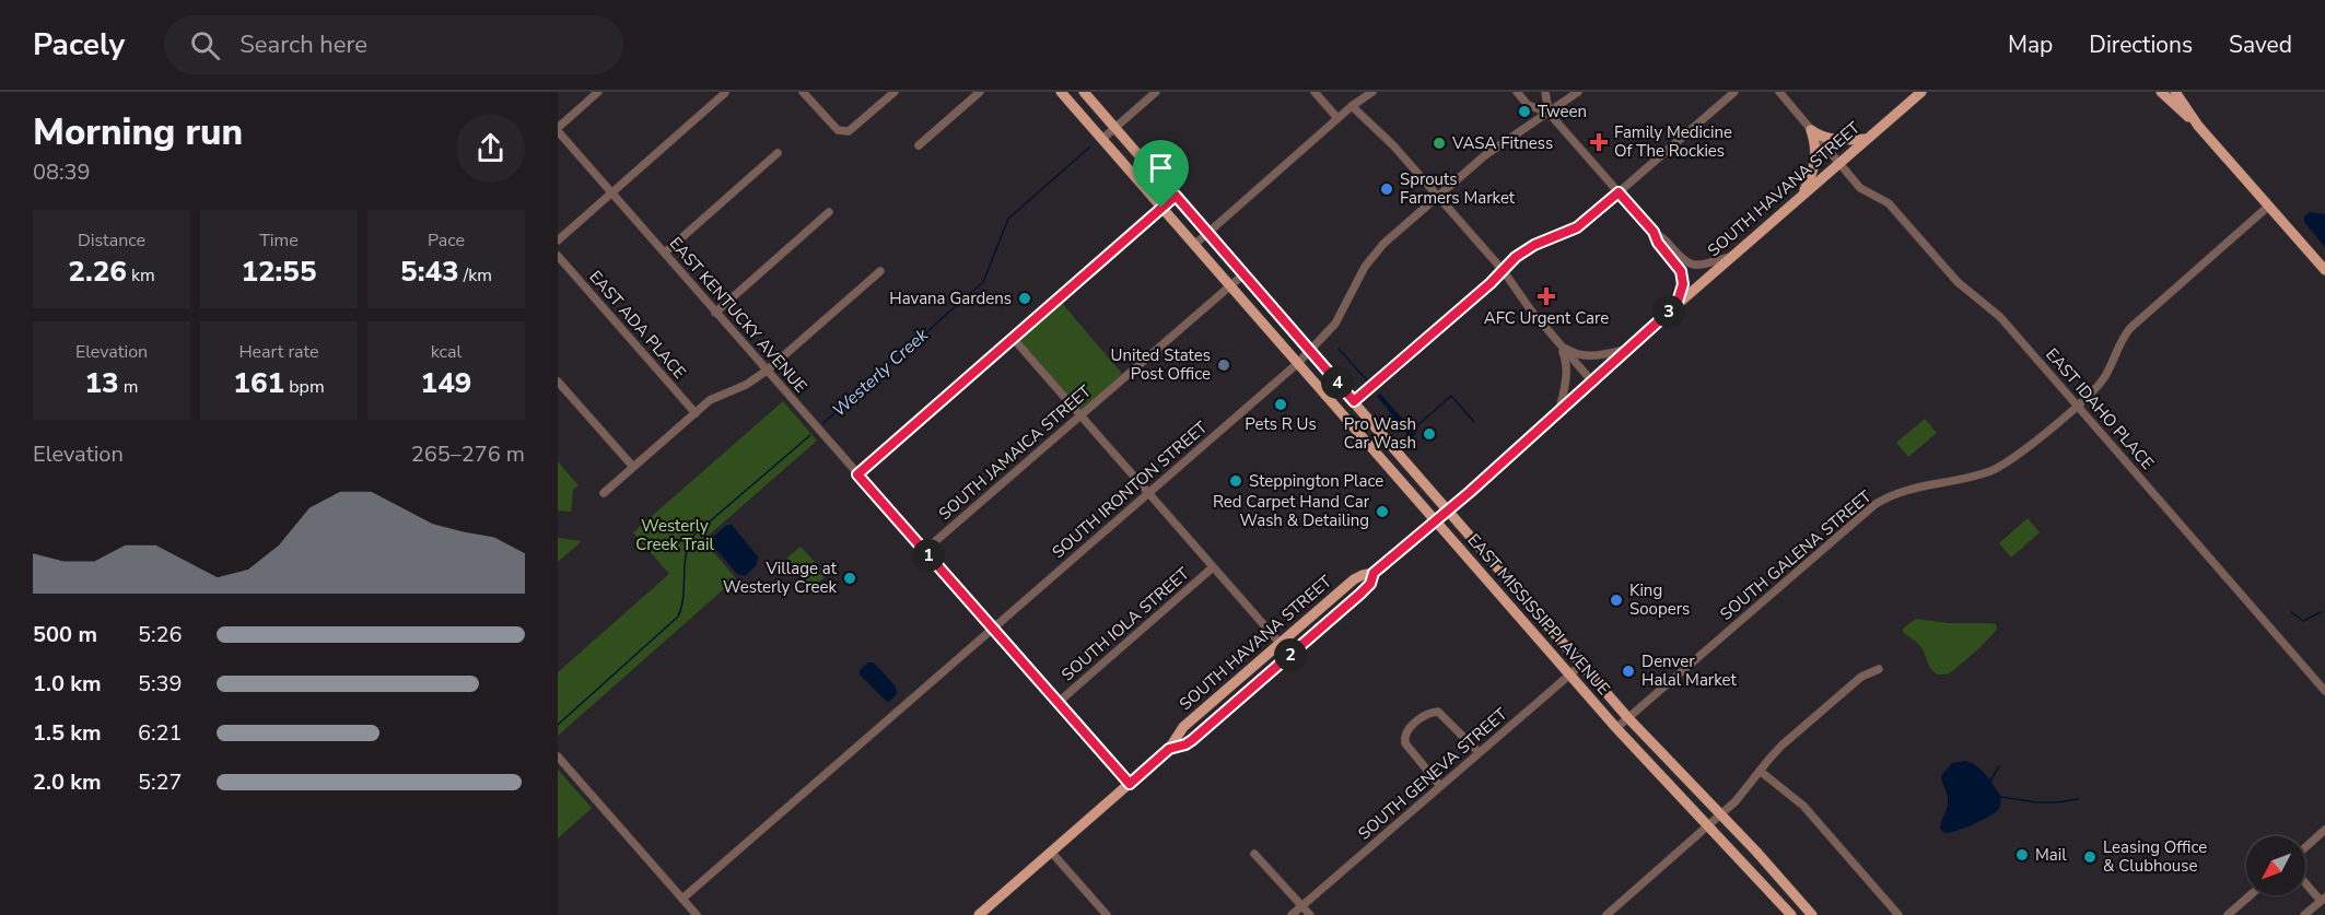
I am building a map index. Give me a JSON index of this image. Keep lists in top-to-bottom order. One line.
{"streets":{"main road":["SOUTH HAVANA STREET","EAST MISSISSIPPI AVENUE"],"street":["EAST KENTUCKY AVENUE","EAST ADA PLACE","EAST IDAHO PLACE","SOUTH JAMAICA STREET","SOUTH IRONTON STREET","SOUTH GALENA STREET","SOUTH IOLA STREET","SOUTH GENEVA STREET"]},"crossings":[["SOUTH HAVANA STREET","EAST KENTUCKY AVENUE"],["SOUTH HAVANA STREET","EAST IDAHO PLACE"],["SOUTH HAVANA STREET","EAST MISSISSIPPI AVENUE"],["EAST KENTUCKY AVENUE","SOUTH JAMAICA STREET"],["EAST KENTUCKY AVENUE","SOUTH IRONTON STREET"],["EAST KENTUCKY AVENUE","SOUTH IOLA STREET"],["EAST IDAHO PLACE","SOUTH GALENA STREET"],["SOUTH JAMAICA STREET","EAST MISSISSIPPI AVENUE"],["SOUTH IRONTON STREET","EAST MISSISSIPPI AVENUE"],["SOUTH GALENA STREET","EAST MISSISSIPPI AVENUE"],["EAST MISSISSIPPI AVENUE","SOUTH GENEVA STREET"]],"water":["Westerly Creek"],"parks":["Westerly Creek Trail"],"places":{"other":["Tween","VASA Fitness","Sprouts Farmers Market","Havana Gardens","United States Post Office","Pets R Us","Pro Wash Car Wash","Steppington Place","Red Carpet Hand Car Wash & Detailing","Village at Westerly Creek","King Soopers","Denver Halal Market","Mail","Leasing Office & Clubhouse"],"health":["Family Medicine Of The Rockies","AFC Urgent Care"]},"north":"bottom left","page":{"header":"Pacely","search":"Search here","nav":["Map","Directions","Saved"],"heading":["Morning run","08:39"],"stats":[["Distance","2.26 km"],["Time","12:55"],["Pace","5:43 /km"],["Elevation","13 m"],["Heart rate","161 bpm"],["kcal","149"]],"pins":["3","4","1","2"],"chart":["Elevation","265–276 m"],"list":[{"name":"500 m","note":"5:26"},{"name":"1.0 km","note":"5:39"},{"name":"1.5 km","note":"6:21"},{"name":"2.0 km","note":"5:27"}]}}
